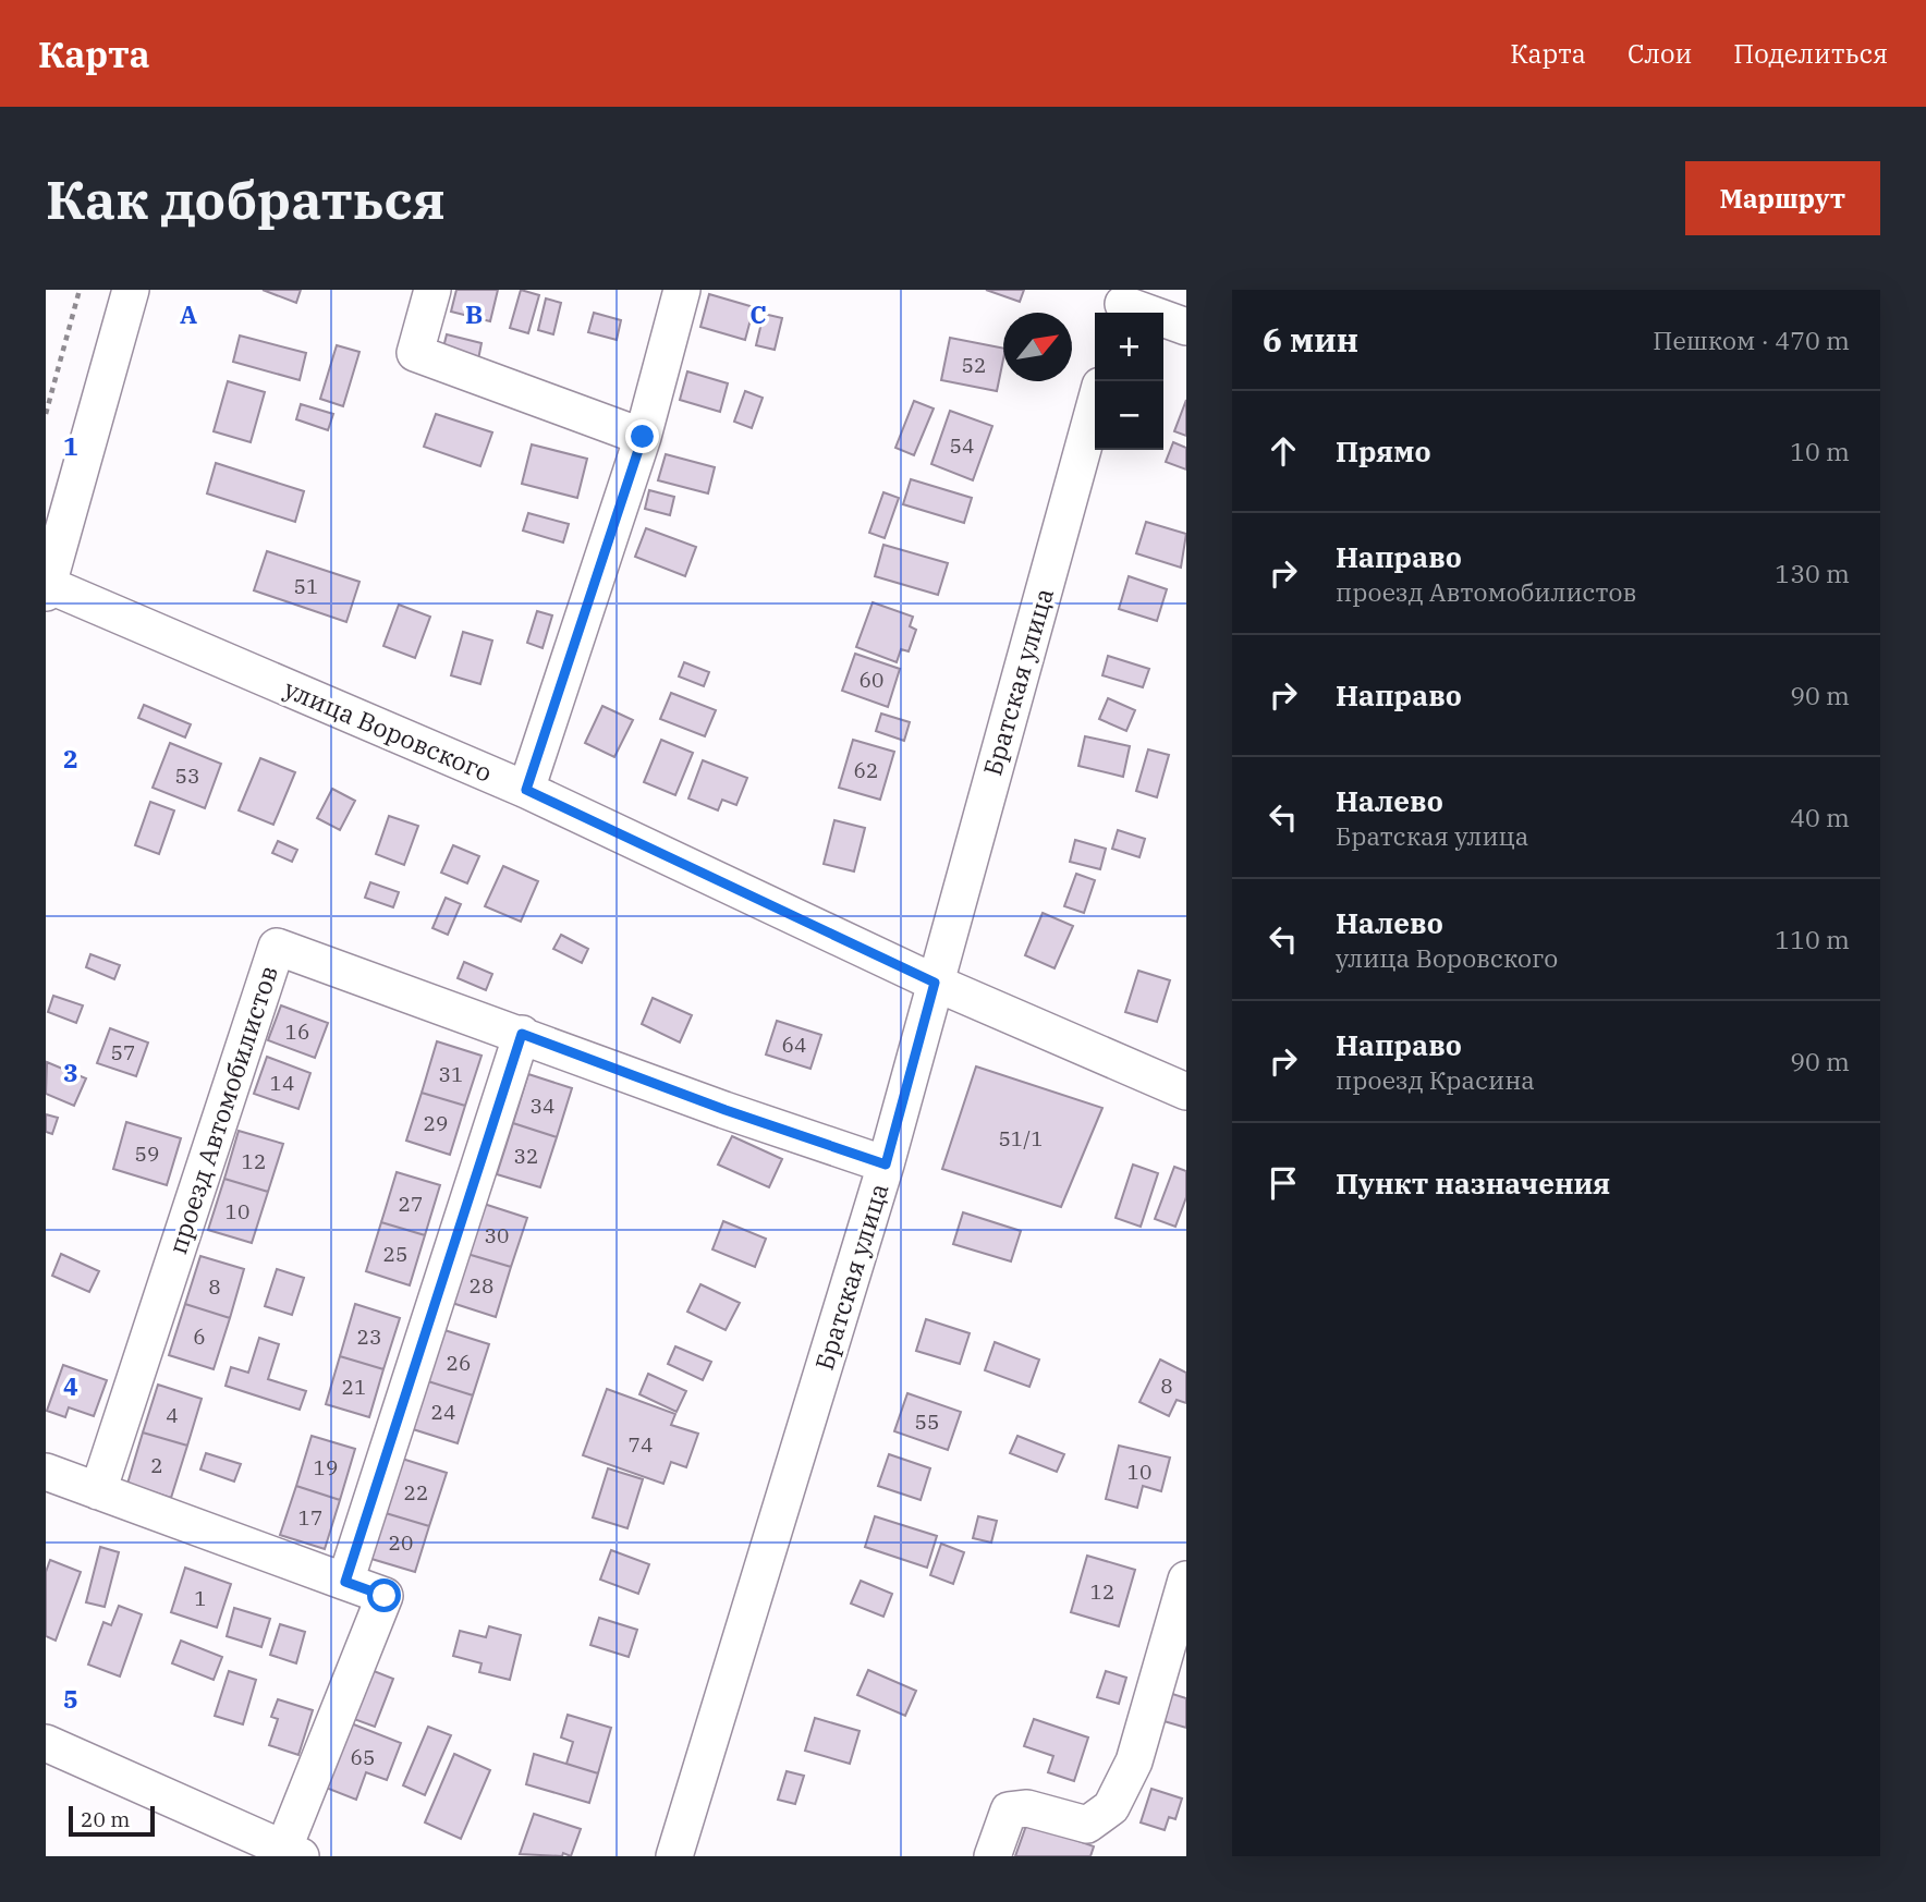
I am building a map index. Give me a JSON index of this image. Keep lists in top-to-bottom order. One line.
{"streets":{"street":["Братская улица","улица Воровского","проезд Автомобилистов"]},"crossings":[["Братская улица","улица Воровского"]],"house_numbers":["52","54","51","60","62","53","16","64","57","31","14","34","29","51/1","59","32","12","27","10","30","25","28","8","6","23","26","8","21","24","4","55","74","2","19","10","22","17","20","12","1","65"],"scale_bar":"20 m","north":"top right","page":{"header":"Карта","nav":["Карта","Слои","Поделиться"],"buttons":"Маршрут","title":"Как добраться","heading":["6 мин","Пешком · 470 m"],"map_buttons":["+","−"],"list":[["Прямо","10 m"],["Направо","проезд Автомобилистов","130 m"],["Направо","90 m"],["Налево","Братская улица","40 m"],["Налево","улица Воровского","110 m"],["Направо","проезд Красина","90 m"],"Пункт назначения"],"scale":"20 m"},"grid":{"columns":["A","B","C"],"rows":["1","2","3","4","5"]}}
